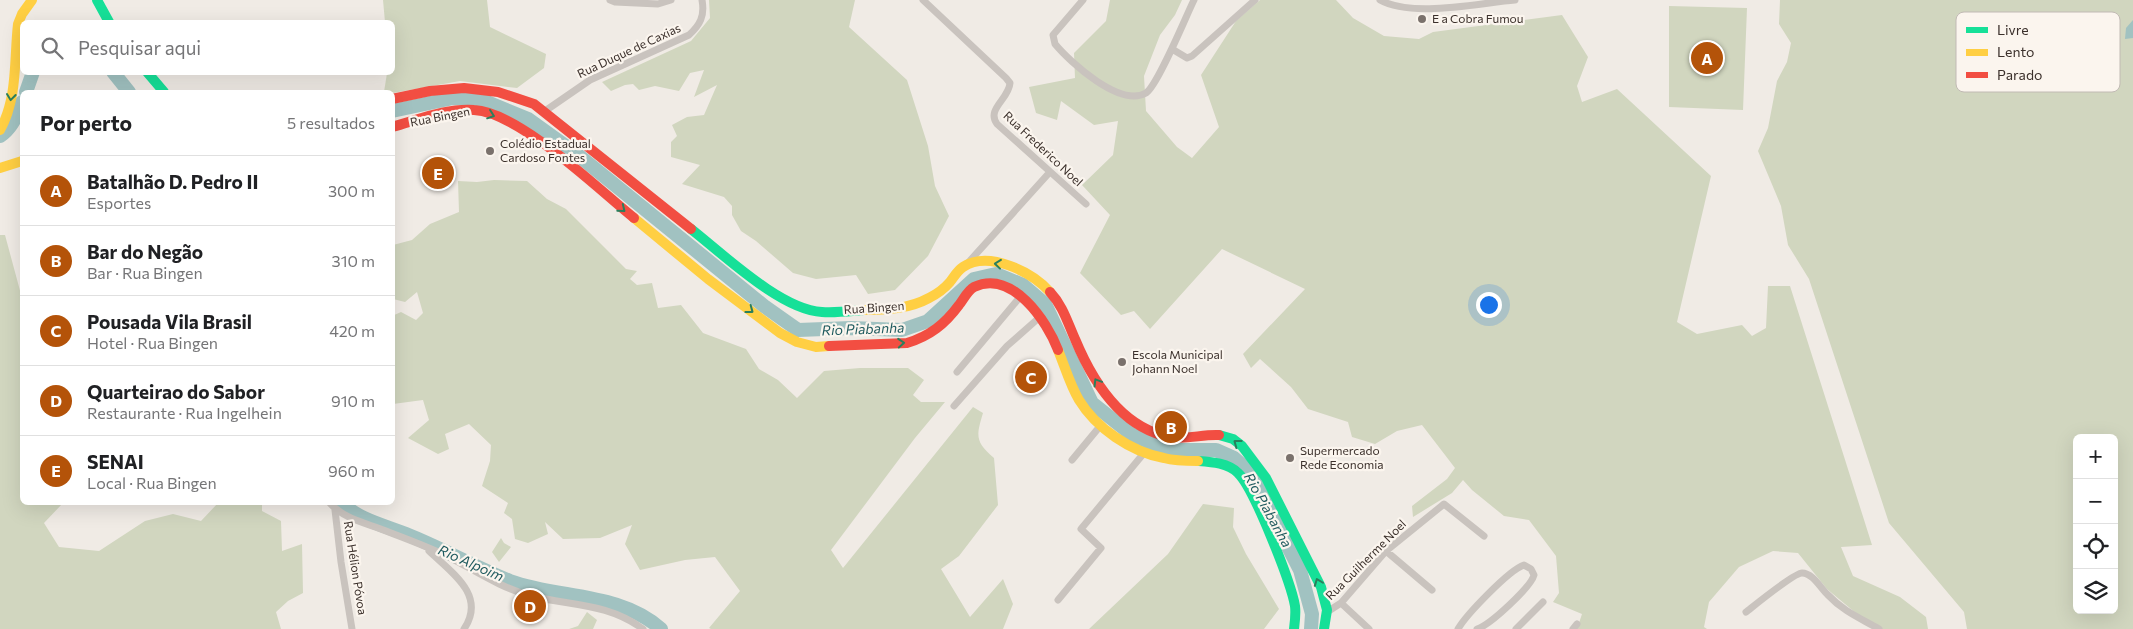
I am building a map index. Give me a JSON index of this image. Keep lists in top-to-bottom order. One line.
{"streets":{"main road":["Rua Bingen"],"street":["Rua Duque de Caxias","Rua Frederico Noel","Rua Guilherme Noel","Rua Hélion Póvoa"]},"crossings":[["Rua Duque de Caxias","Rua Bingen"]],"water":["Rio Piabanha","Rio Alpoim"],"places":["E a Cobra Fumou","Colédio Estadual Cardoso Fontes","Escola Municipal Johann Noel","Supermercado Rede Economia"],"legend":["Livre","Lento","Parado"],"page":{"search":"Pesquisar aqui","pins":["A","E","C","B","D"],"heading":["Por perto","5 resultados"],"list":[{"mark":"A","name":"Batalhão D. Pedro II","note":"Esportes","value":"300 m"},{"mark":"B","name":"Bar do Negão","note":"Bar · Rua Bingen","value":"310 m"},{"mark":"C","name":"Pousada Vila Brasil","note":"Hotel · Rua Bingen","value":"420 m"},{"mark":"D","name":"Quarteirao do Sabor","note":"Restaurante · Rua Ingelhein","value":"910 m"},{"mark":"E","name":"SENAI","note":"Local · Rua Bingen","value":"960 m"}],"map_buttons":["+","−"]}}
